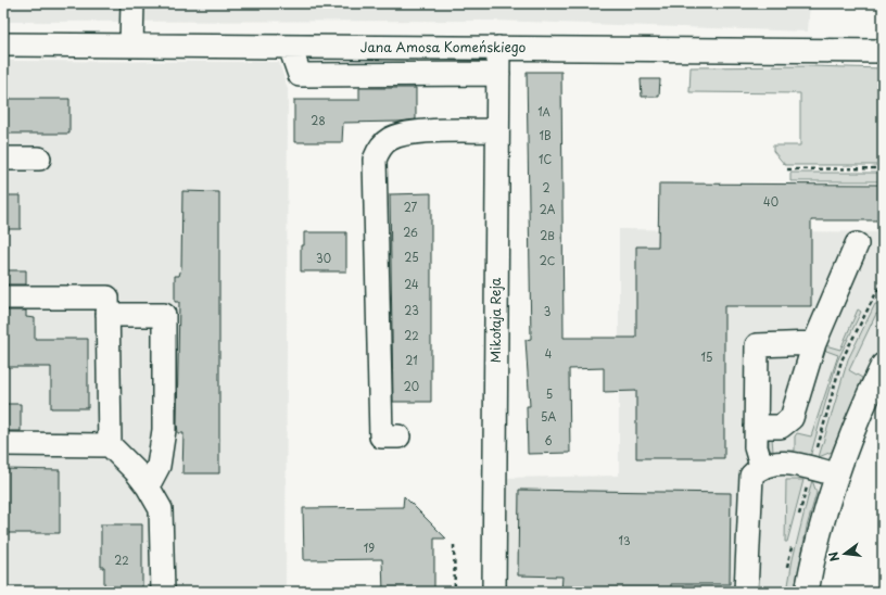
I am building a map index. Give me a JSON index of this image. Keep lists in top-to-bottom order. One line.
{"streets":{"street":["Jana Amosa Komeńskiego","Mikołaja Reja"]},"crossings":[["Jana Amosa Komeńskiego","Mikołaja Reja"]],"house_numbers":["1A","28","1B","1C","2","40","27","2A","26","2B","25","30","2C","24","23","3","22","4","15","21","20","5","5A","6","13","19","22"],"north":"left"}
